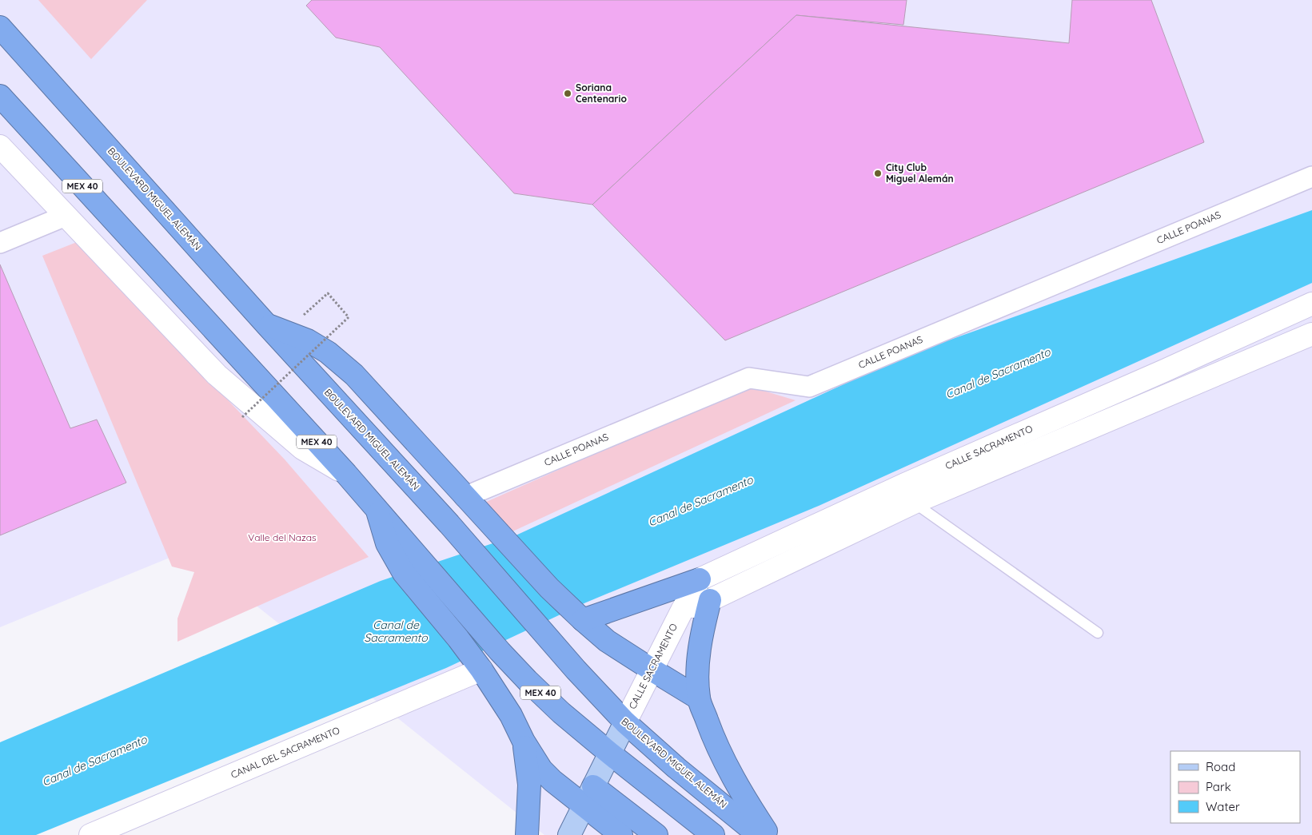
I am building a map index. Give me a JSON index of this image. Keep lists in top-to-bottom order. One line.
{"streets":{"highway":["MEX 40","BOULEVARD MIGUEL ALEMÁN"],"main road":["CALLE SACRAMENTO","CANAL DEL SACRAMENTO"],"street":["CALLE POANAS"]},"crossings":[["BOULEVARD MIGUEL ALEMÁN","CALLE SACRAMENTO"]],"water":["Canal de Sacramento"],"parks":["Valle del Nazas"],"places":["Soriana Centenario","City Club Miguel Alemán"],"legend":["Road","Park","Water"]}
